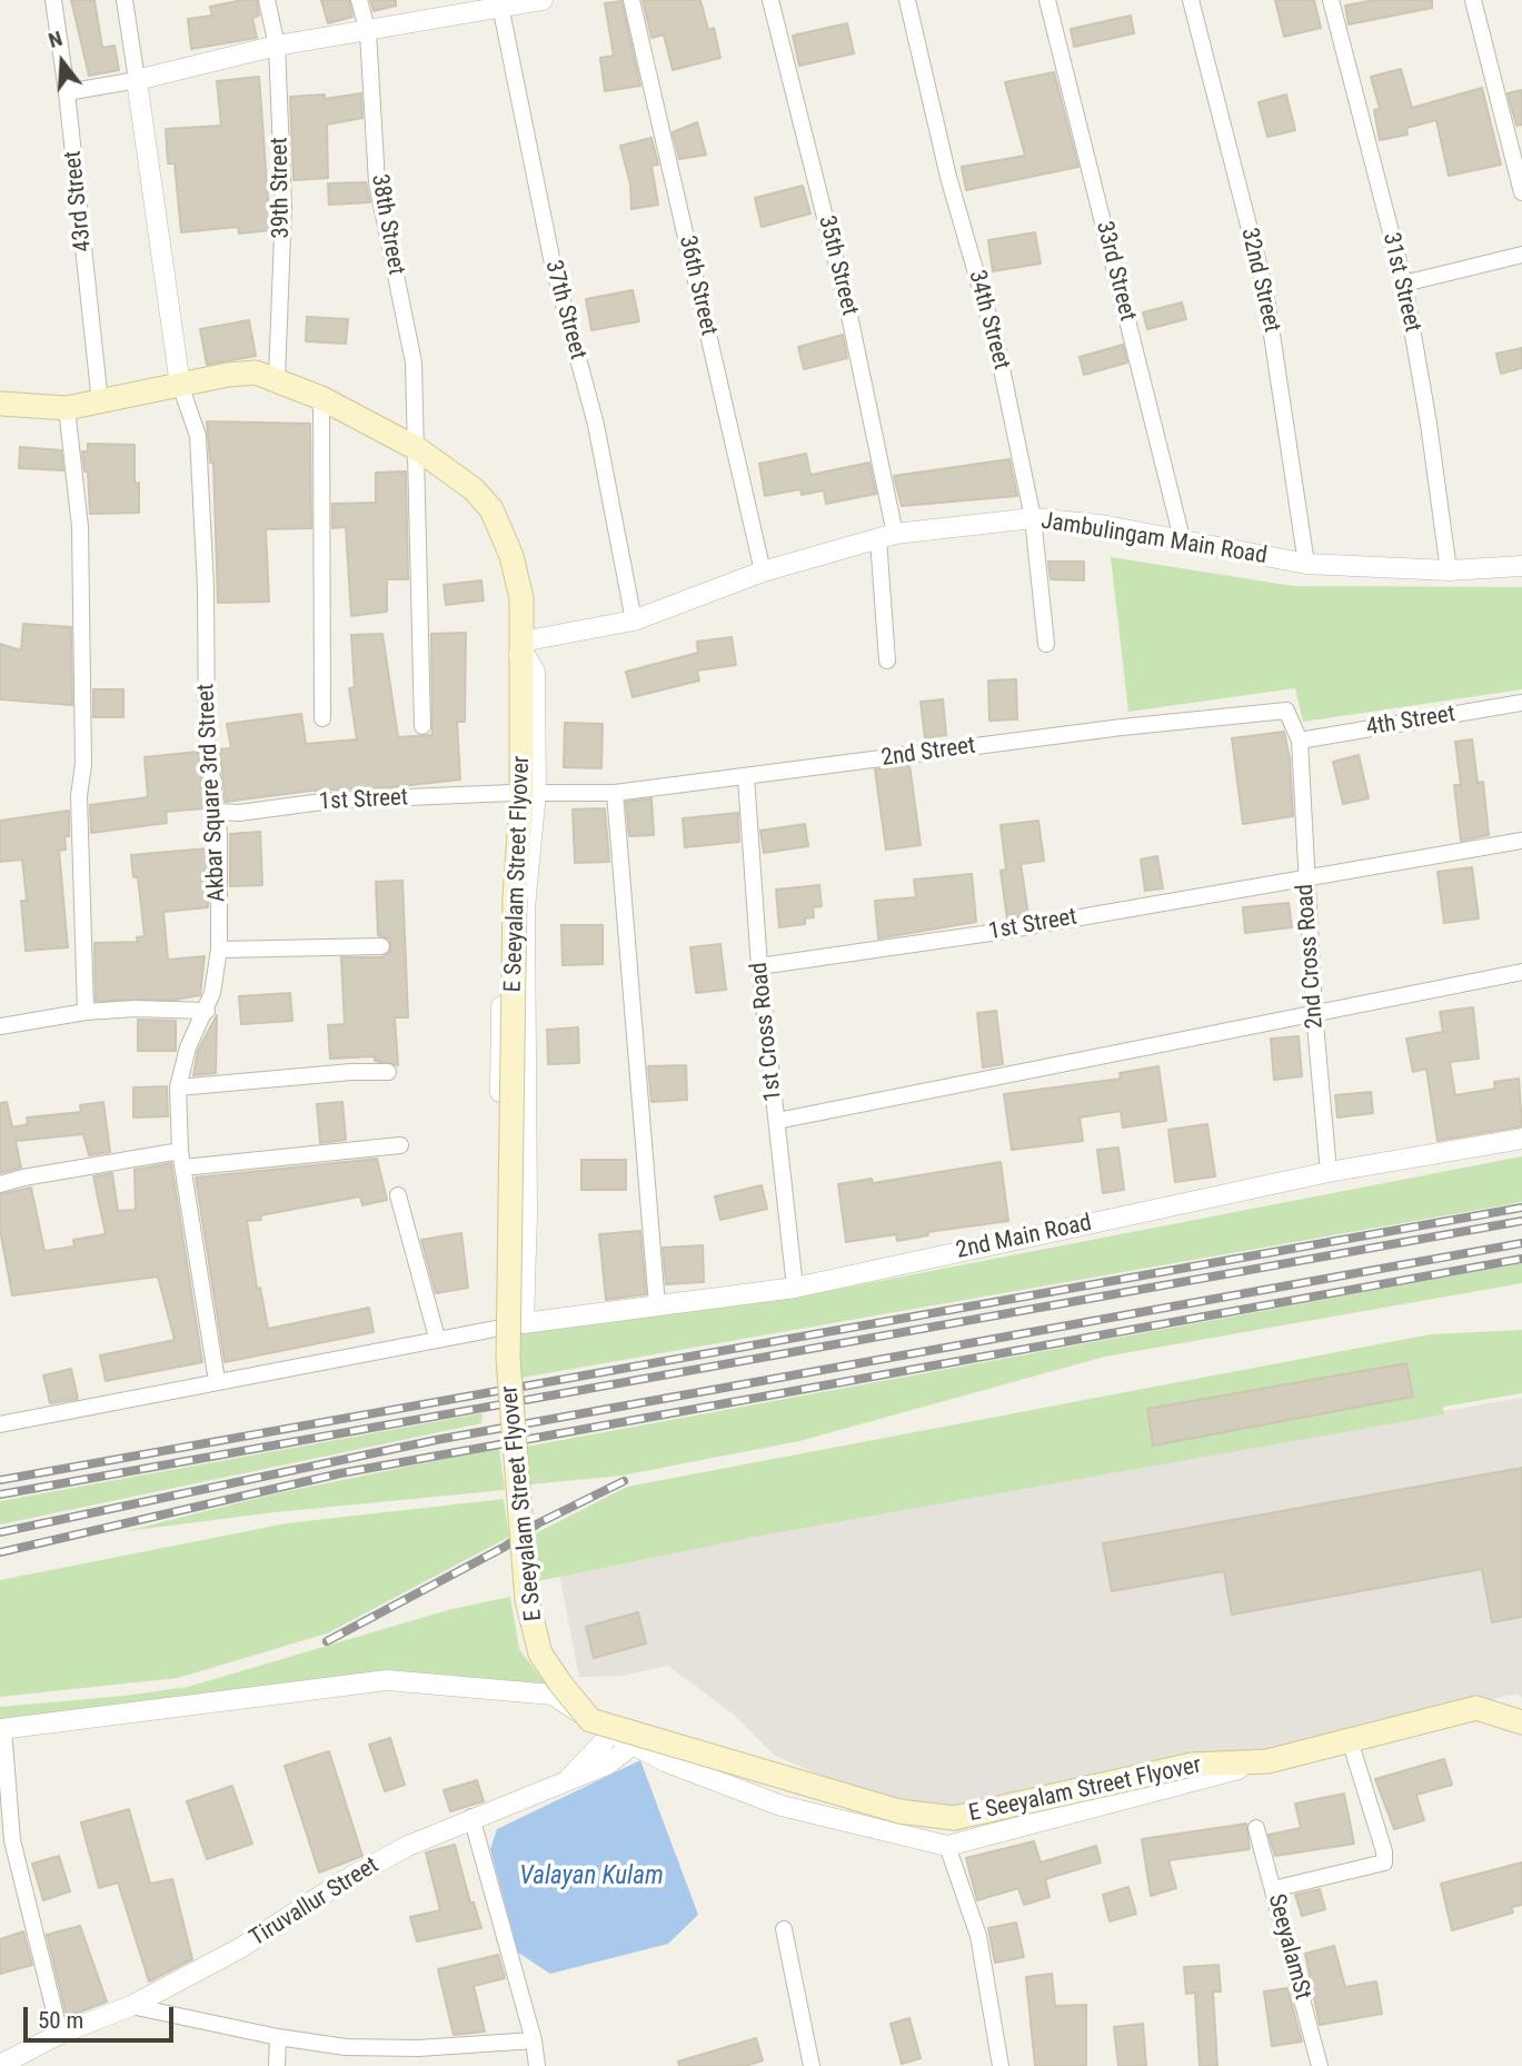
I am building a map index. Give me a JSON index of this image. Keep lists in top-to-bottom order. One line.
{"streets":{"main road":["E Seeyalam Street Flyover"],"street":["39th Street","43rd Street","38th Street","35th Street","33rd Street","32nd Street","31st Street","36th Street","37th Street","34th Street","Jambulingam Main Road","4th Street","2nd Street","Akbar Square 3rd Street","1st Street","2nd Cross Road","1st Cross Road","2nd Main Road","Tiruvallur Street","SeeyalamSt"]},"crossings":[["39th Street","E Seeyalam Street Flyover"],["43rd Street","E Seeyalam Street Flyover"],["38th Street","E Seeyalam Street Flyover"],["35th Street","Jambulingam Main Road"],["33rd Street","Jambulingam Main Road"],["32nd Street","Jambulingam Main Road"],["31st Street","Jambulingam Main Road"],["36th Street","Jambulingam Main Road"],["37th Street","Jambulingam Main Road"],["34th Street","Jambulingam Main Road"],["Jambulingam Main Road","E Seeyalam Street Flyover"],["4th Street","2nd Street"],["4th Street","2nd Cross Road"],["2nd Street","2nd Cross Road"],["2nd Street","1st Cross Road"],["Akbar Square 3rd Street","1st Street"],["Akbar Square 3rd Street","E Seeyalam Street Flyover"],["1st Street","2nd Cross Road"],["1st Street","1st Cross Road"],["2nd Cross Road","2nd Main Road"],["1st Cross Road","2nd Main Road"]],"water":["Valayan Kulam"],"scale_bar":"50 m","north":"top"}
